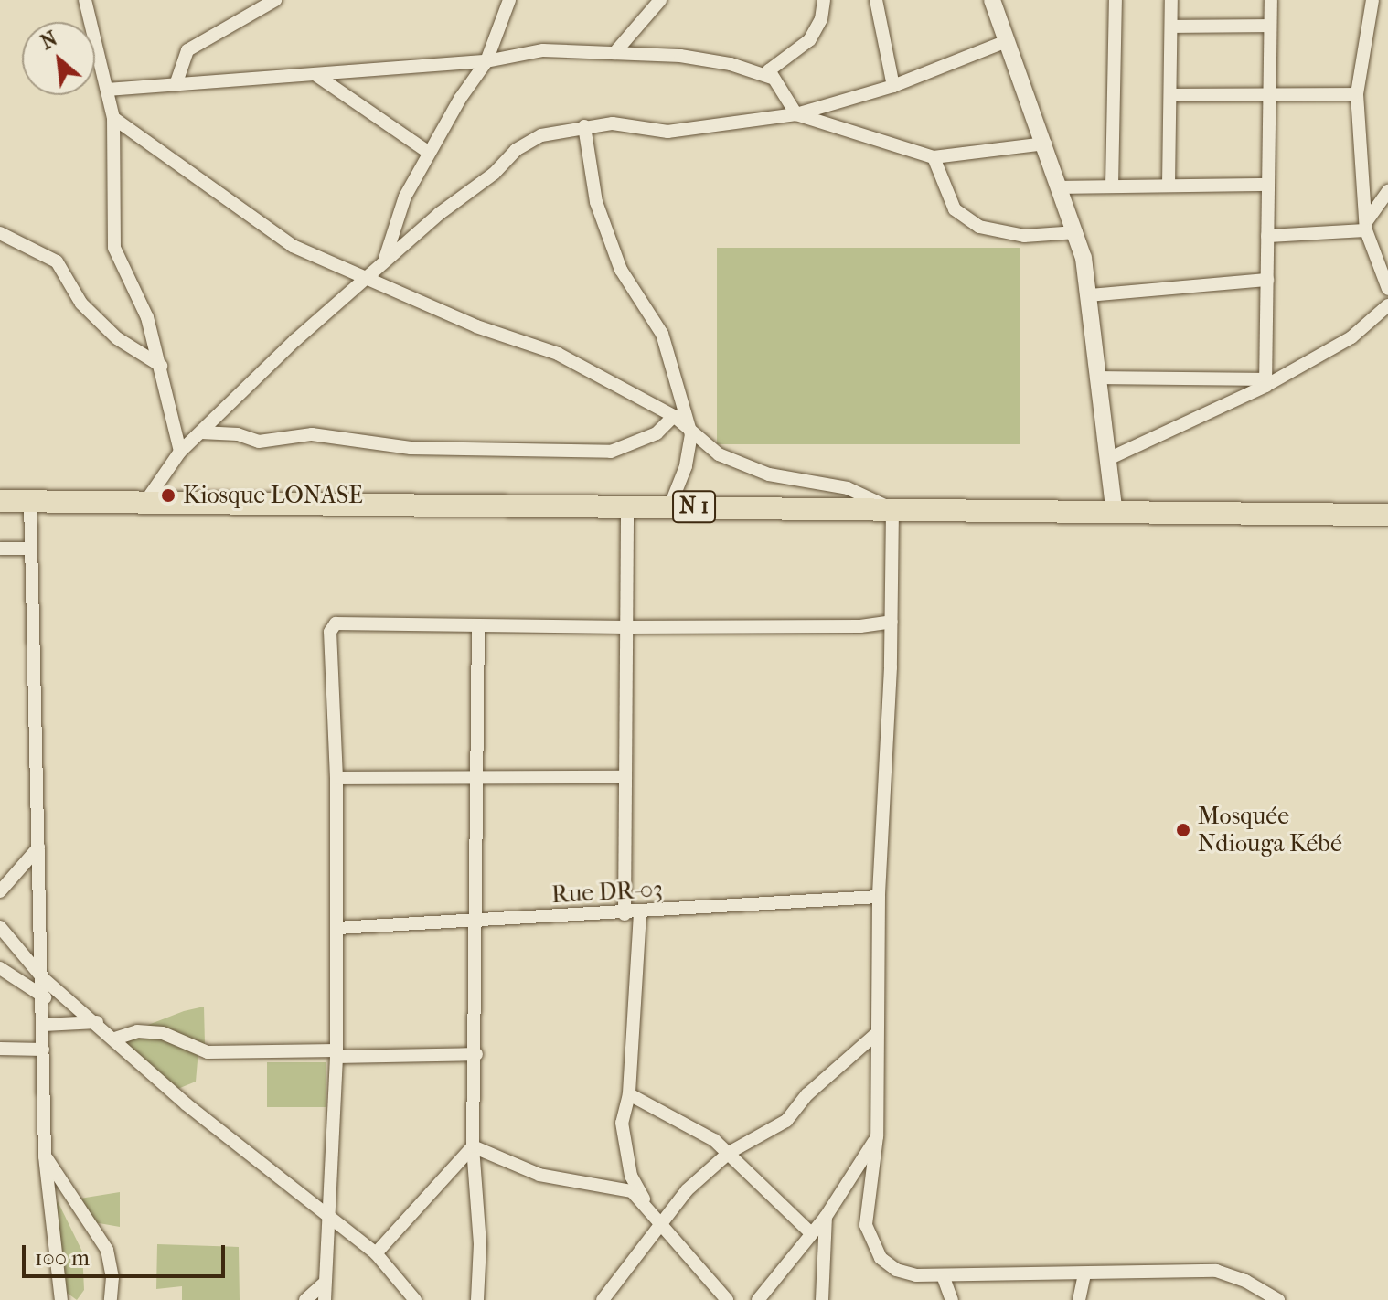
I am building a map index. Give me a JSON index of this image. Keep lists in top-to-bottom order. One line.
{"streets":{"highway":["N 1"],"street":["Rue DR-03"]},"places":["Kiosque LONASE","Mosquée Ndiouga Kébé"],"scale_bar":"100 m","north":"top left"}
